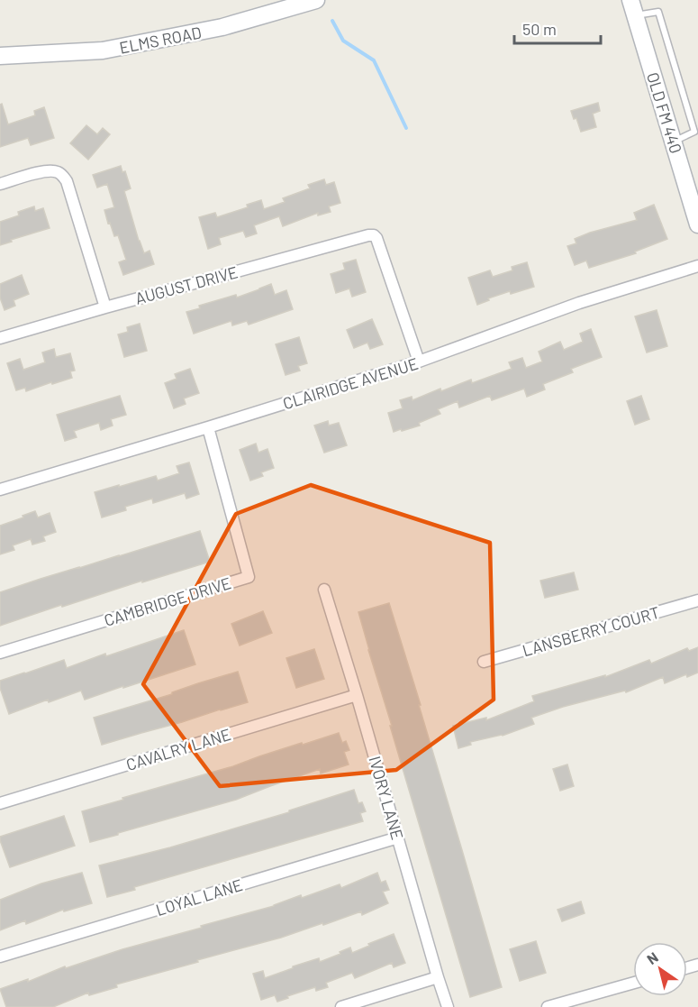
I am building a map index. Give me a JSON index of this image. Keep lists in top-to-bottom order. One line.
{"streets":{"main road":["ELMS ROAD","OLD FM 440"],"street":["AUGUST DRIVE","CLAIRIDGE AVENUE","CAMBRIDGE DRIVE","LANSBERRY COURT","CAVALRY LANE","IVORY LANE","LOYAL LANE"]},"crossings":[["AUGUST DRIVE","CLAIRIDGE AVENUE"],["CLAIRIDGE AVENUE","CAMBRIDGE DRIVE"],["CAVALRY LANE","IVORY LANE"],["IVORY LANE","LOYAL LANE"]],"scale_bar":"50 m","north":"top left"}
